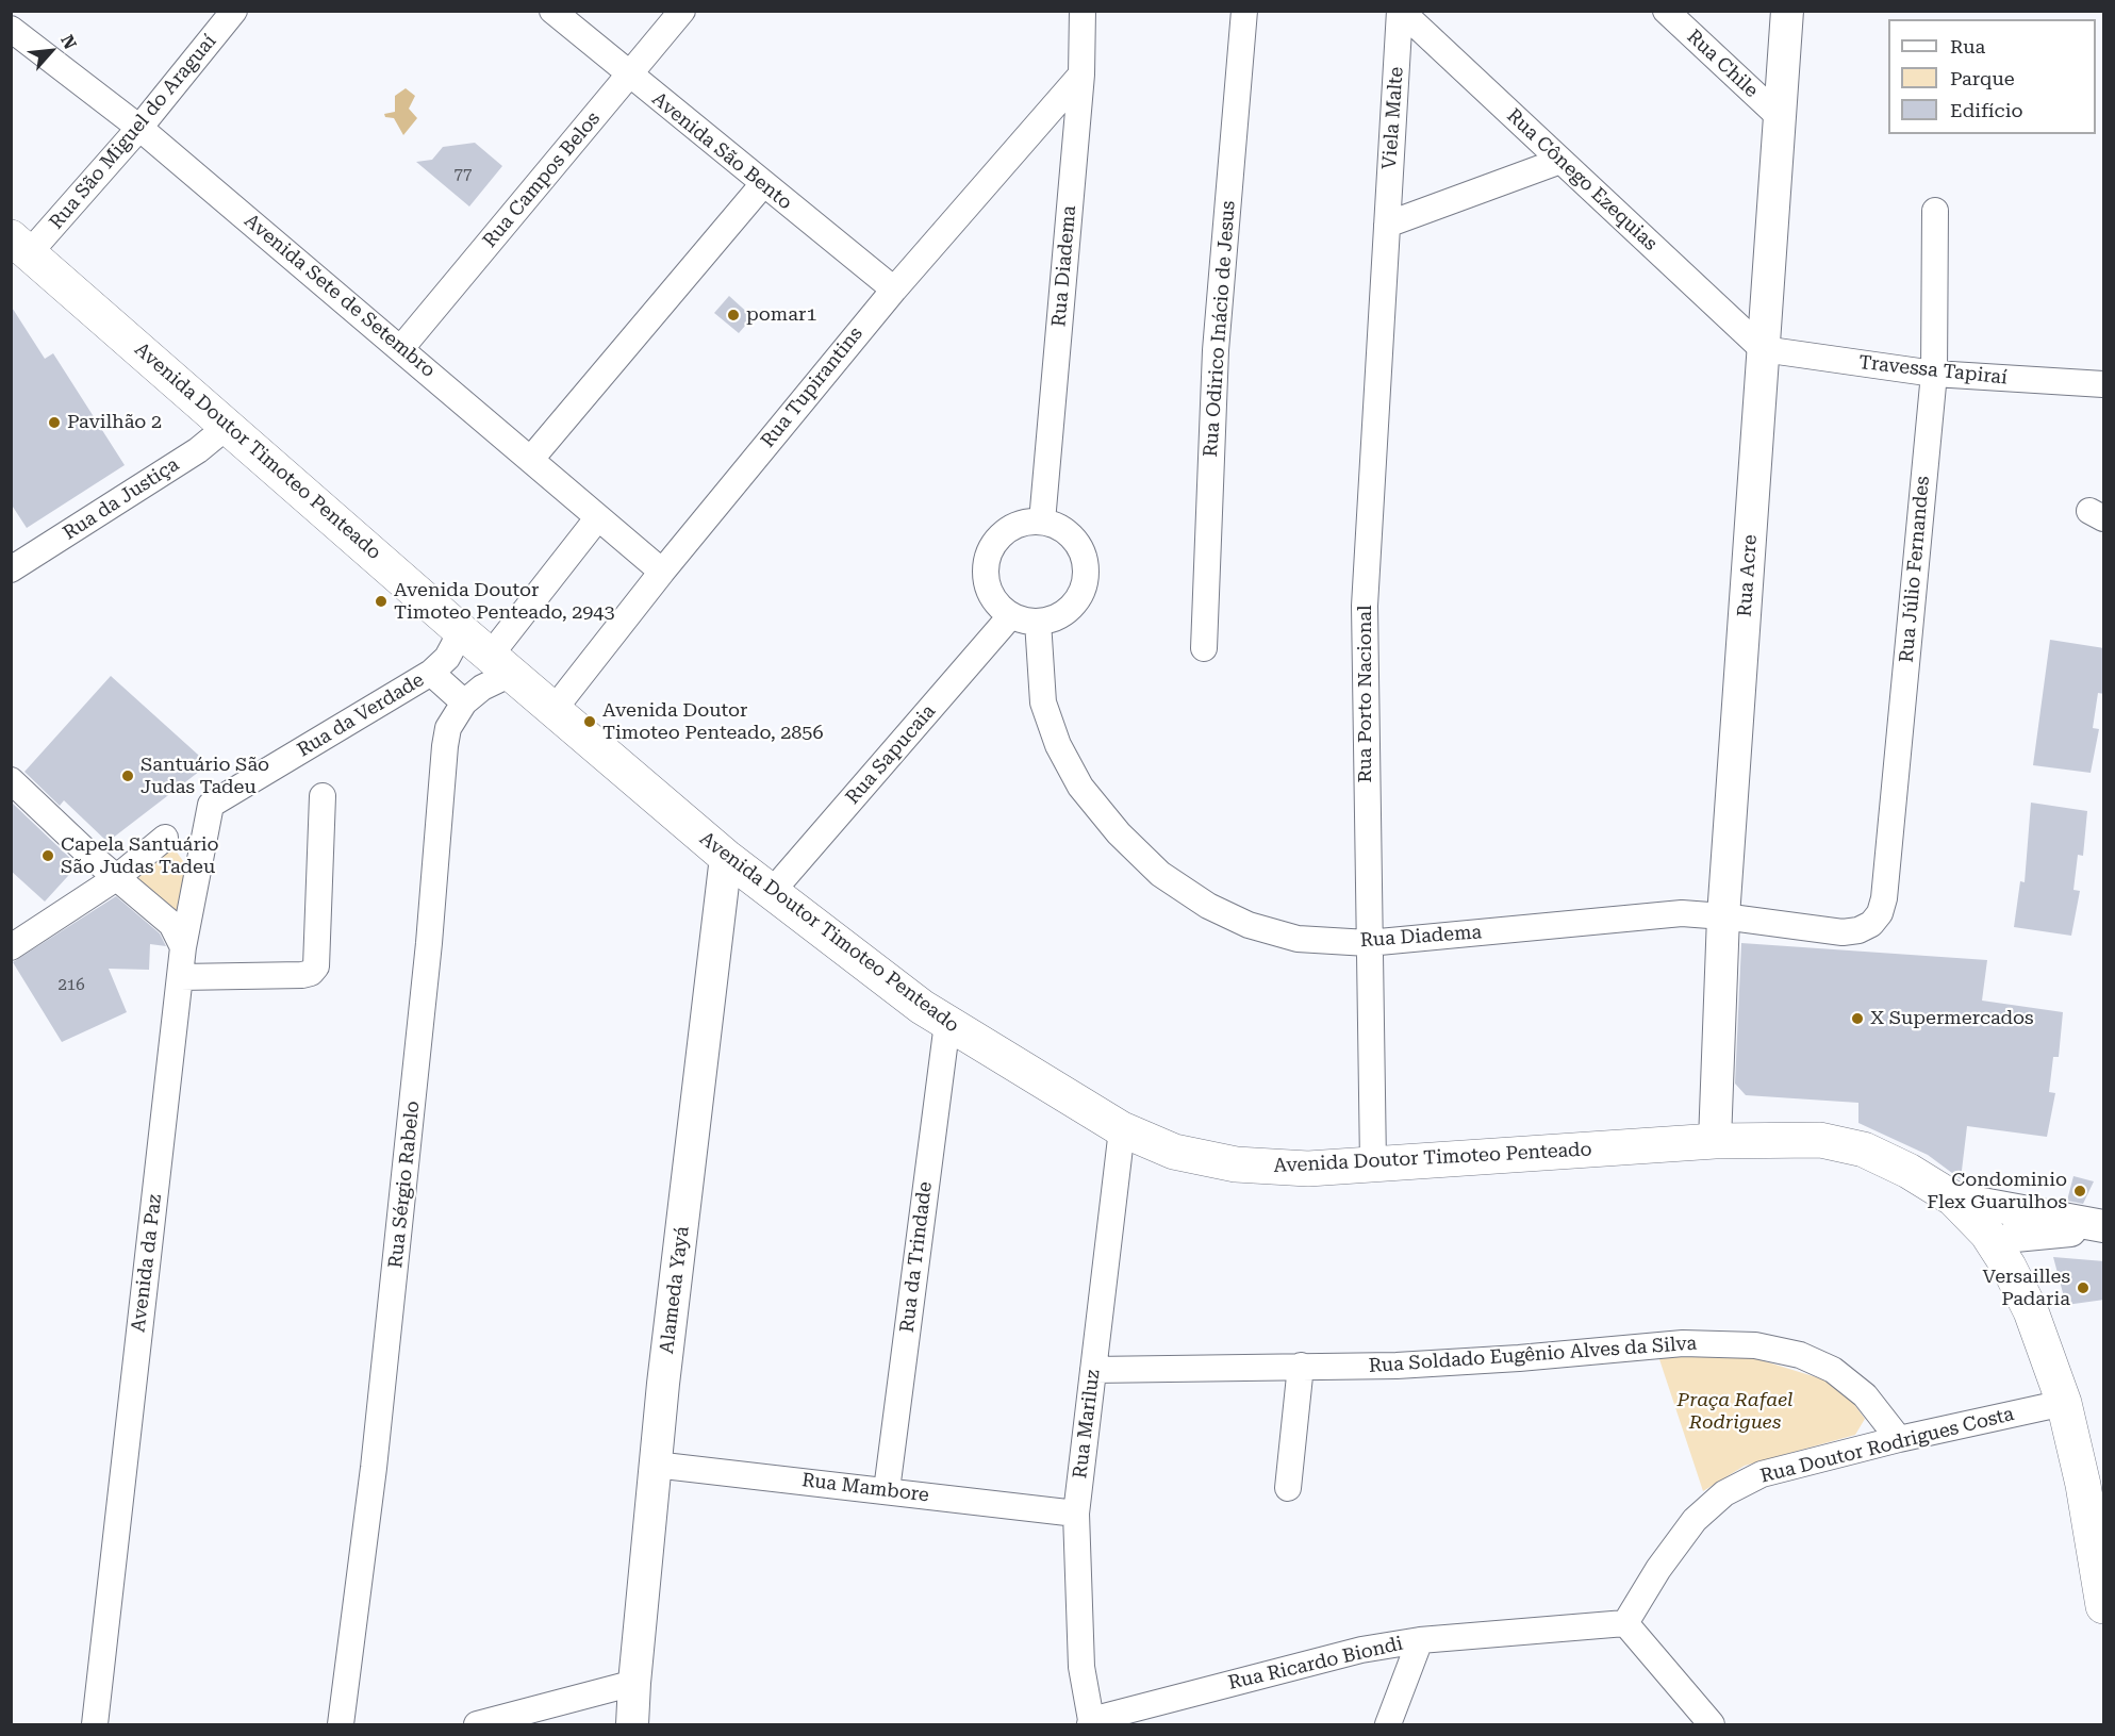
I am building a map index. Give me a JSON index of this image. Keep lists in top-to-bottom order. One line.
{"streets":{"main road":["Avenida Doutor Timoteo Penteado"],"street":["Rua Chile","Viela Malte","Rua São Miguel do Araguaí","Avenida São Bento","Rua Campos Belos","Rua Cônego Ezequias","Rua Diadema","Avenida Sete de Setembro","Rua Odirico Inácio de Jesus","Travessa Tapiraí","Rua Tupirantins","Rua da Justiça","Rua Júlio Fernandes","Rua Acre","Rua Porto Nacional","Rua da Verdade","Rua Sapucaia","Rua Sérgio Rabelo","Rua da Trindade","Avenida da Paz","Alameda Yayá","Rua Soldado Eugênio Alves da Silva","Rua Mariluz","Rua Doutor Rodrigues Costa","Rua Mambore","Rua Ricardo Biondi"]},"crossings":[["Rua Chile","Rua Acre"],["Viela Malte","Rua Cônego Ezequias"],["Viela Malte","Rua Porto Nacional"],["Rua São Miguel do Araguaí","Avenida Sete de Setembro"],["Rua São Miguel do Araguaí","Avenida Doutor Timoteo Penteado"],["Avenida São Bento","Rua Campos Belos"],["Avenida São Bento","Rua Tupirantins"],["Rua Campos Belos","Avenida Sete de Setembro"],["Rua Cônego Ezequias","Travessa Tapiraí"],["Rua Cônego Ezequias","Rua Acre"],["Rua Diadema","Rua Tupirantins"],["Rua Diadema","Rua Júlio Fernandes"],["Rua Diadema","Rua Acre"],["Rua Diadema","Rua Porto Nacional"],["Rua Diadema","Rua Sapucaia"],["Avenida Sete de Setembro","Rua Tupirantins"],["Travessa Tapiraí","Rua Júlio Fernandes"],["Travessa Tapiraí","Rua Acre"],["Rua Tupirantins","Avenida Doutor Timoteo Penteado"],["Avenida Doutor Timoteo Penteado","Rua da Justiça"],["Avenida Doutor Timoteo Penteado","Rua Acre"],["Avenida Doutor Timoteo Penteado","Rua Porto Nacional"],["Avenida Doutor Timoteo Penteado","Rua da Verdade"],["Avenida Doutor Timoteo Penteado","Rua Sapucaia"],["Avenida Doutor Timoteo Penteado","Rua Sérgio Rabelo"],["Avenida Doutor Timoteo Penteado","Rua da Trindade"],["Avenida Doutor Timoteo Penteado","Alameda Yayá"],["Avenida Doutor Timoteo Penteado","Rua Mariluz"],["Avenida Doutor Timoteo Penteado","Rua Doutor Rodrigues Costa"],["Rua da Verdade","Avenida da Paz"],["Rua da Trindade","Rua Mambore"],["Alameda Yayá","Rua Mambore"],["Rua Soldado Eugênio Alves da Silva","Rua Mariluz"],["Rua Soldado Eugênio Alves da Silva","Rua Doutor Rodrigues Costa"],["Rua Mariluz","Rua Mambore"],["Rua Mariluz","Rua Ricardo Biondi"],["Rua Doutor Rodrigues Costa","Rua Ricardo Biondi"]],"parks":["Praça Rafael Rodrigues"],"places":["pomar1","Pavilhão 2","Avenida Doutor Timoteo Penteado, 2943","Avenida Doutor Timoteo Penteado, 2856","Santuário São Judas Tadeu","Capela Santuário São Judas Tadeu","X Supermercados","Condominio Flex Guarulhos","Versailles Padaria"],"house_numbers":["77","216"],"legend":["Rua","Parque","Edifício"],"north":"top right"}
